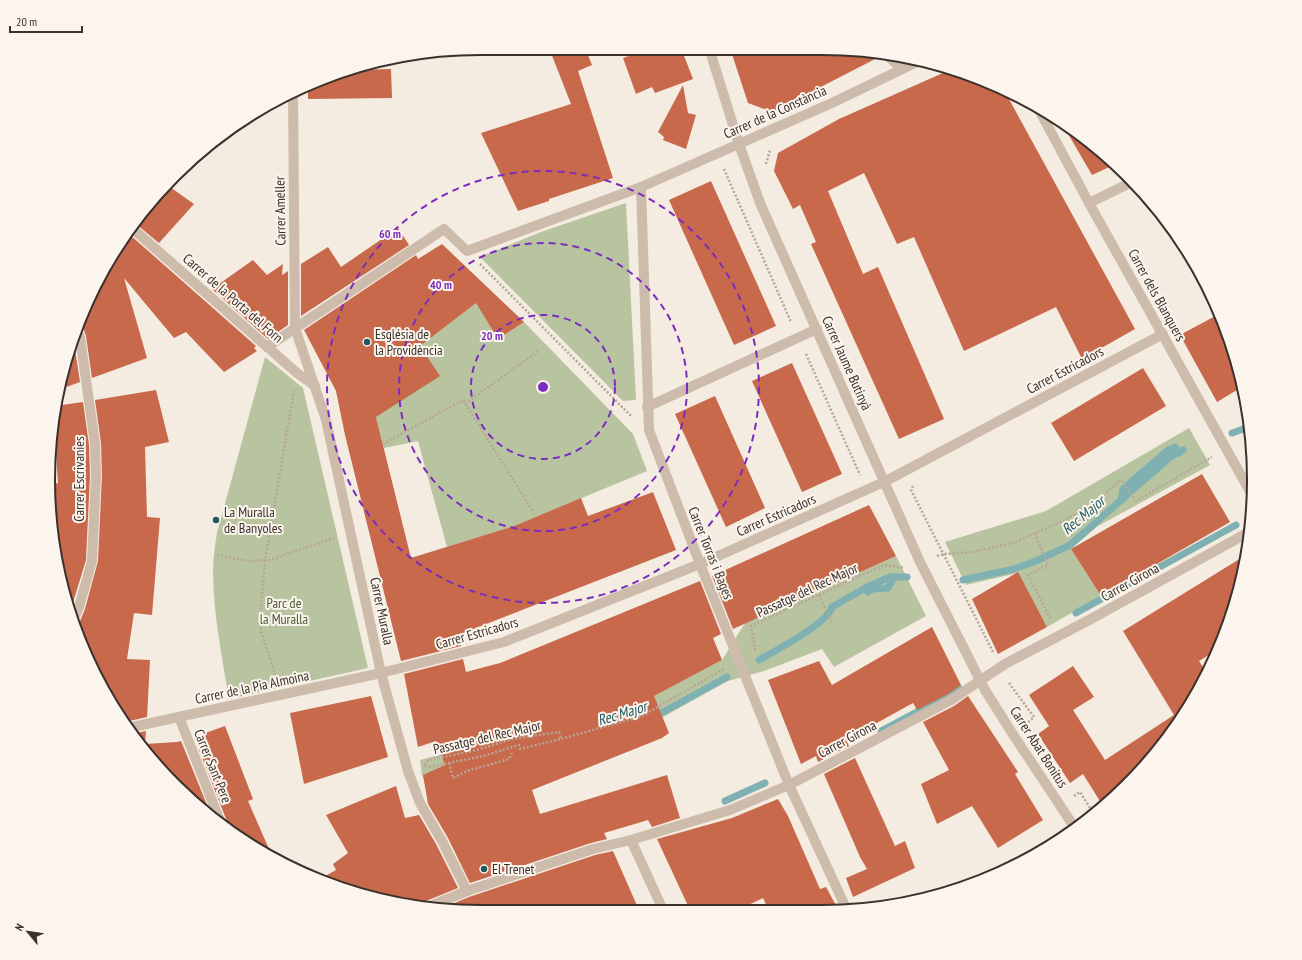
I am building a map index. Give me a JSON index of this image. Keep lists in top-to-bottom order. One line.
{"streets":{"street":["Carrer de la Constància","Carrer Ameller","Carrer dels Blanquers","Carrer de la Porta del Forn","Carrer Jaume Butinyà","Carrer Estricadors","Carrer Escrivanies","Carrer Torras i Bages","Carrer Girona","Carrer Muralla","Carrer de la Pia Almoina","Carrer Abat Bonitus","Carrer Sant Pere"],"path":["Passatge del Rec Major"]},"crossings":[["Carrer de la Constància","Carrer de la Porta del Forn"],["Carrer de la Constància","Carrer Jaume Butinyà"],["Carrer de la Constància","Carrer Torras i Bages"],["Carrer Ameller","Carrer de la Porta del Forn"],["Carrer Ameller","Carrer Muralla"],["Carrer dels Blanquers","Carrer Estricadors"],["Carrer dels Blanquers","Passatge del Rec Major"],["Carrer de la Porta del Forn","Carrer Muralla"],["Carrer Jaume Butinyà","Carrer Estricadors"],["Carrer Jaume Butinyà","Carrer Girona"],["Carrer Jaume Butinyà","Passatge del Rec Major"],["Carrer Jaume Butinyà","Carrer Abat Bonitus"],["Carrer Estricadors","Carrer Torras i Bages"],["Carrer Estricadors","Carrer Muralla"],["Carrer Estricadors","Carrer de la Pia Almoina"],["Carrer Torras i Bages","Carrer Girona"],["Carrer Torras i Bages","Passatge del Rec Major"],["Carrer Girona","Carrer Muralla"],["Carrer Girona","Carrer Abat Bonitus"],["Passatge del Rec Major","Carrer Muralla"],["Carrer Muralla","Carrer de la Pia Almoina"],["Carrer de la Pia Almoina","Carrer Sant Pere"]],"water":["Rec Major"],"parks":["Parc de la Muralla"],"places":["Església de la Providència","La Muralla de Banyoles","El Trenet"],"scale_bar":"20 m","north":"top left","rings":["60 m","40 m","20 m"]}
